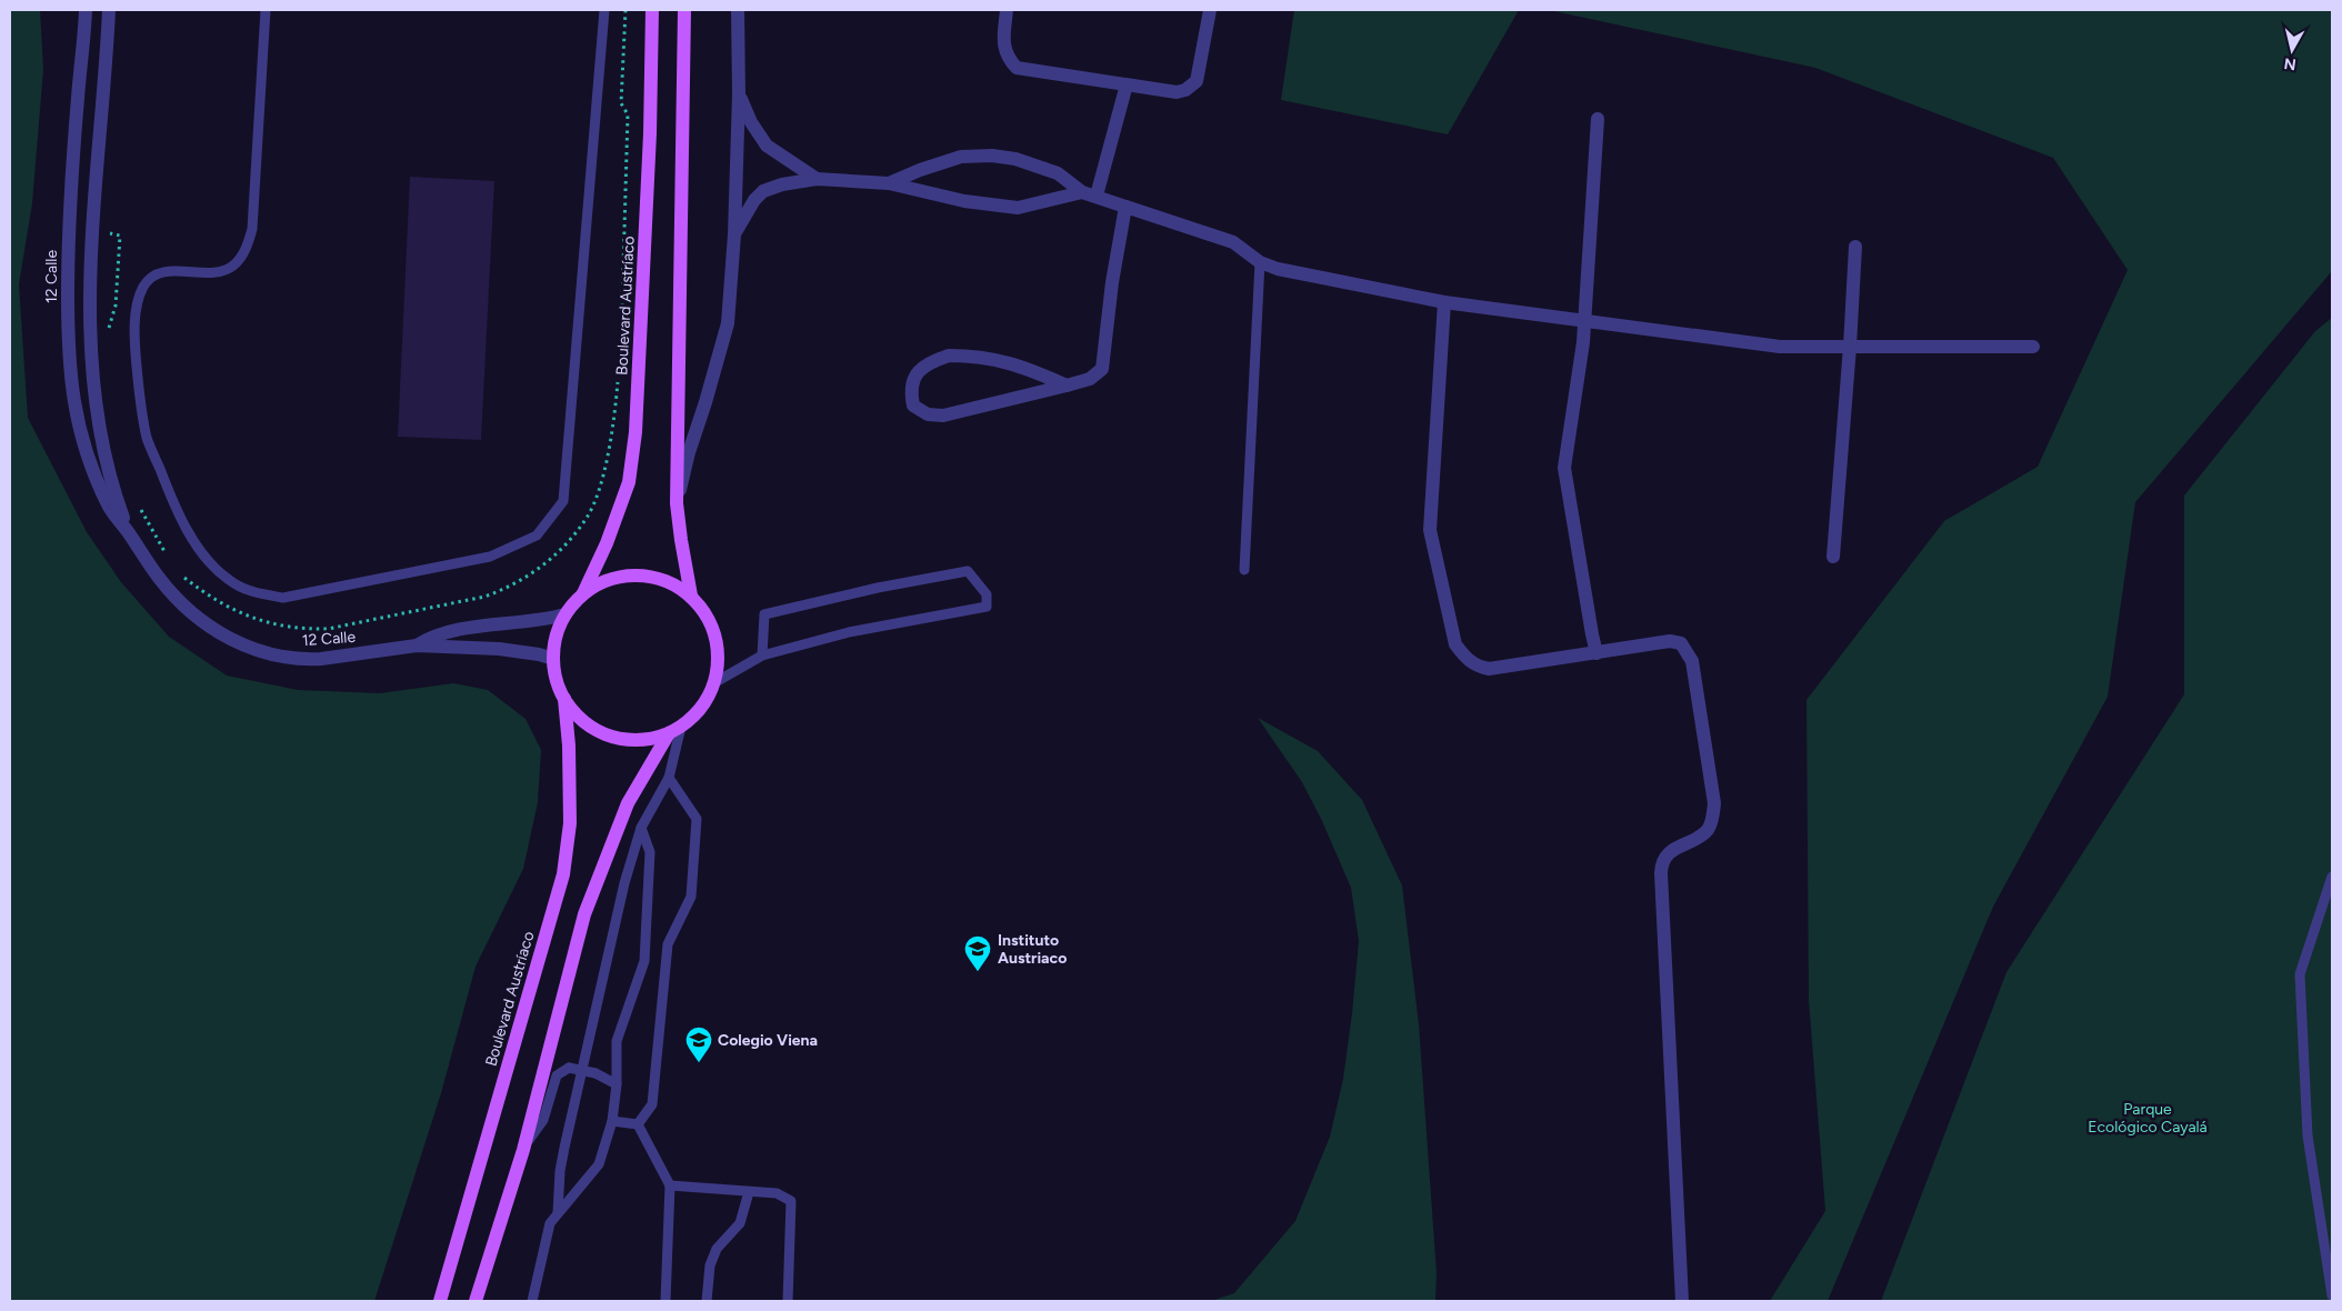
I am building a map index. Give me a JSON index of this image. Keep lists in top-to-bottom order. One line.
{"streets":{"main road":["Boulevard Austríaco"],"street":["12 Calle"]},"crossings":[["12 Calle","Boulevard Austríaco"]],"parks":["Parque Ecológico Cayalá"],"places":{"school or university":["Instituto Austriaco","Colegio Viena"]},"north":"bottom"}
